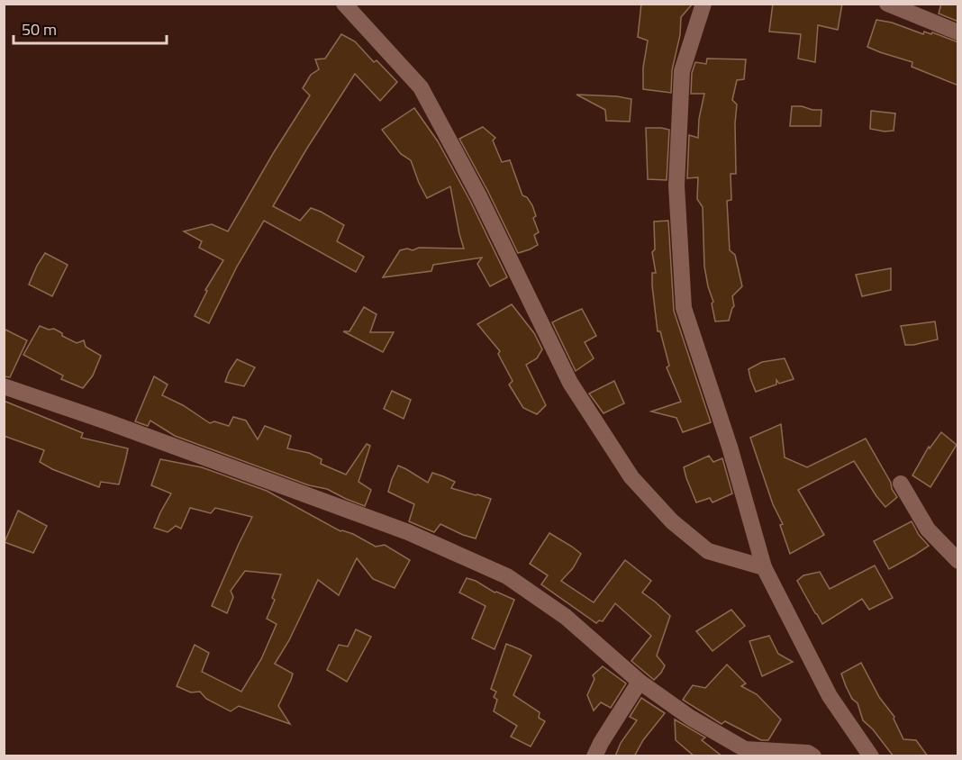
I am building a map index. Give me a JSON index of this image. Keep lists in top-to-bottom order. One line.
{"scale_bar":"50 m"}
